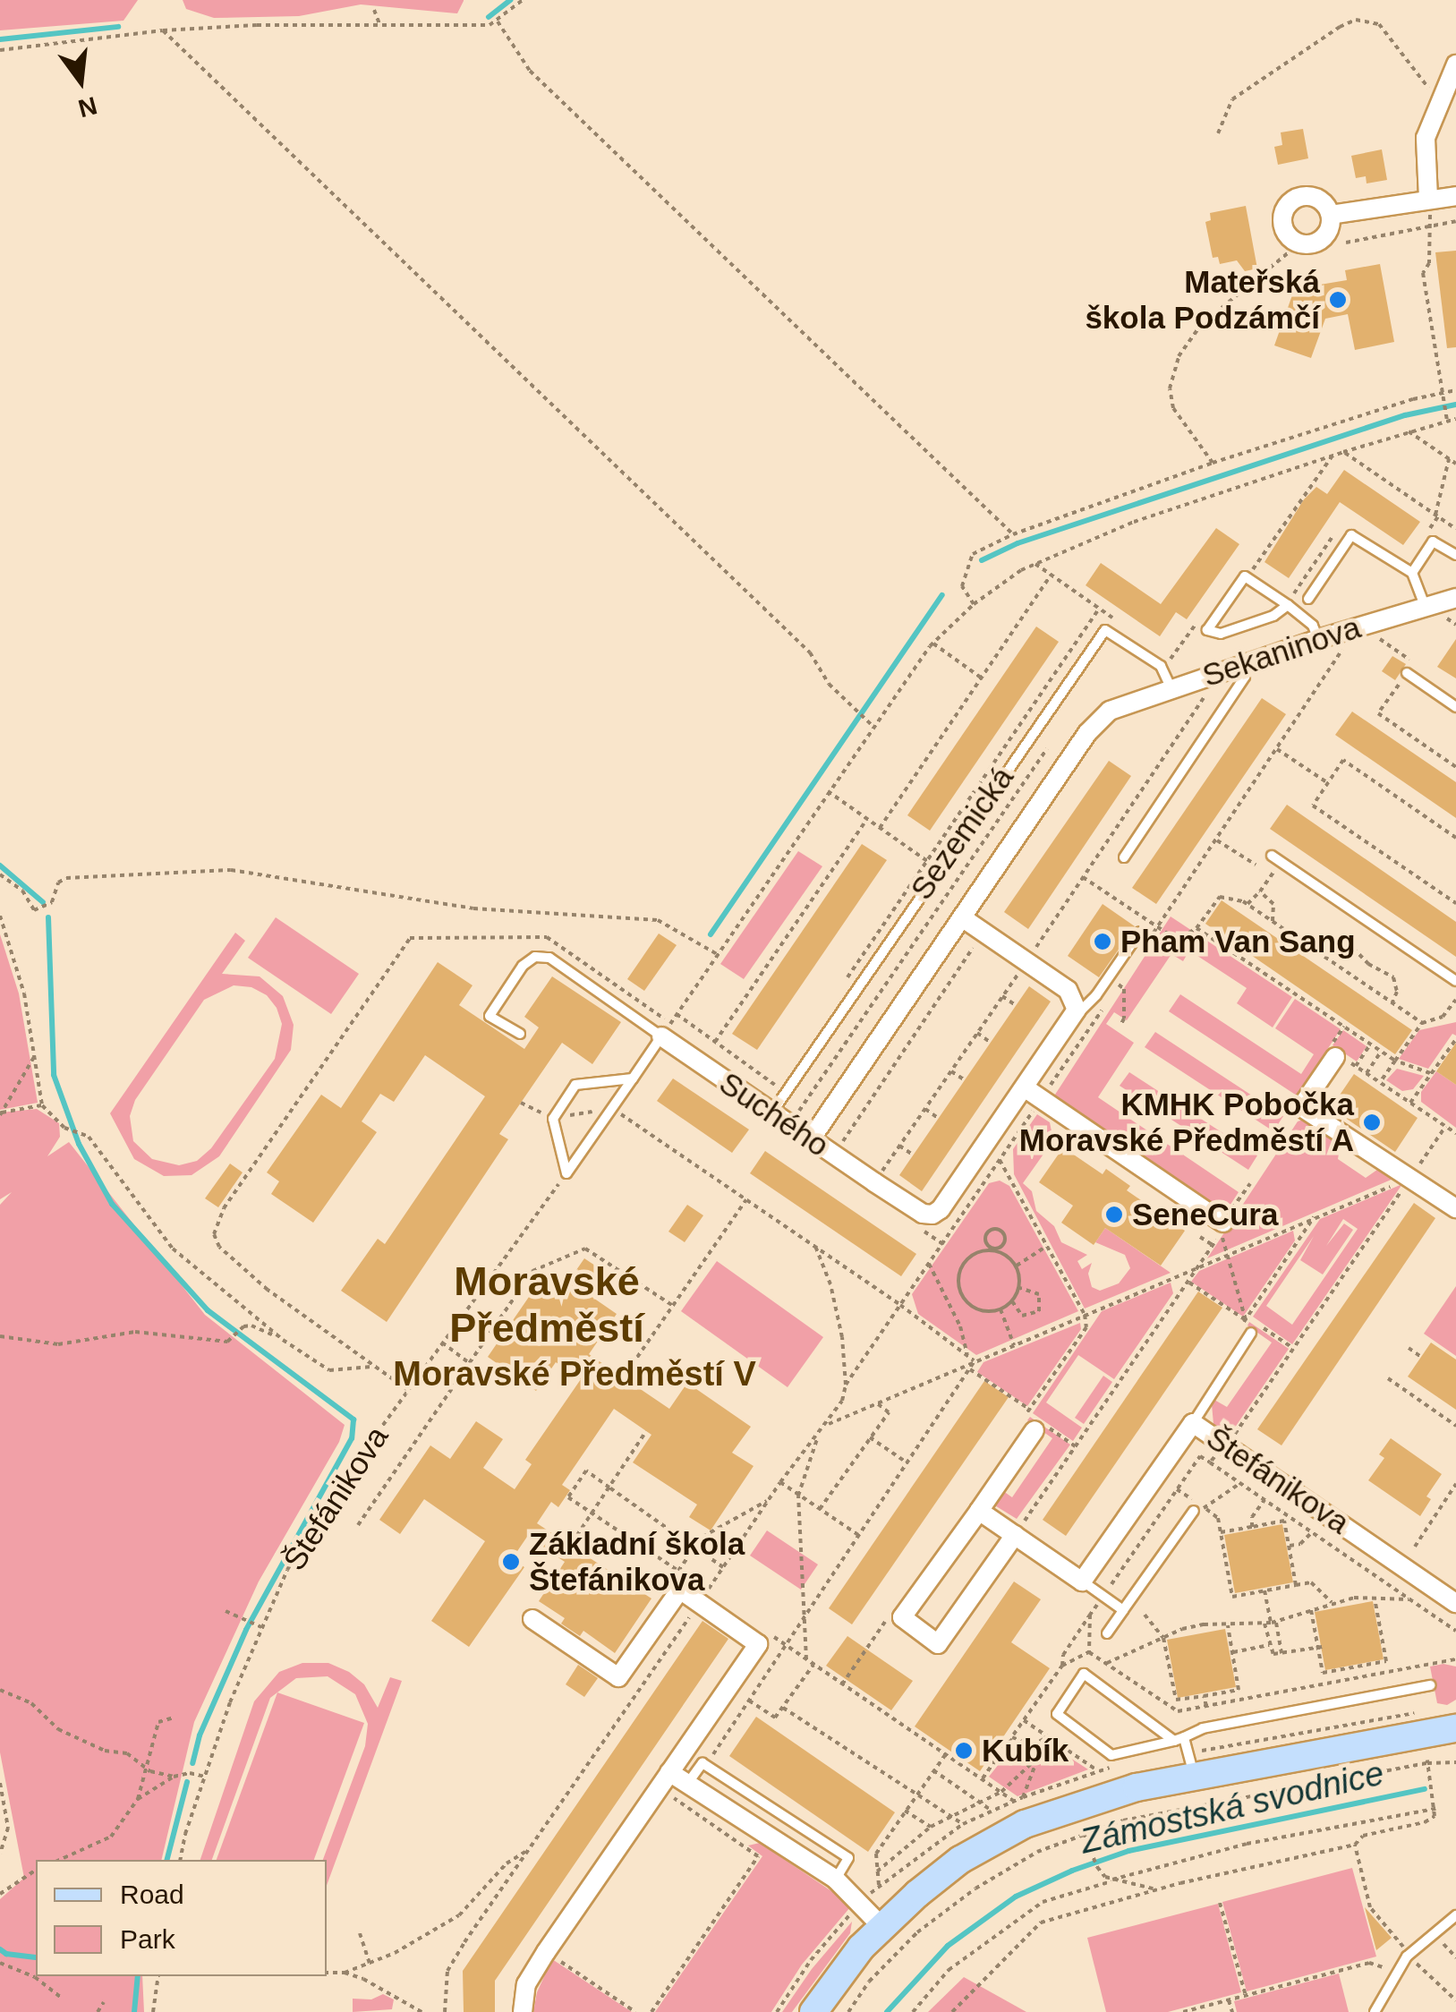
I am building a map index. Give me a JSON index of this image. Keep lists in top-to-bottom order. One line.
{"streets":{"street":["Sekaninova","Sezemická","Suchého","Štefánikova"]},"crossings":[["Sekaninova","Sezemická"],["Sezemická","Suchého"]],"districts":["Moravské Předměstí","Moravské Předměstí V"],"water":["Zámostská svodnice"],"places":["Mateřská škola Podzámčí","Pham Van Sang","KMHK Pobočka Moravské Předměstí A","SeneCura","Základní škola Štefánikova","Kubík"],"legend":["Road","Park"],"north":"bottom"}
